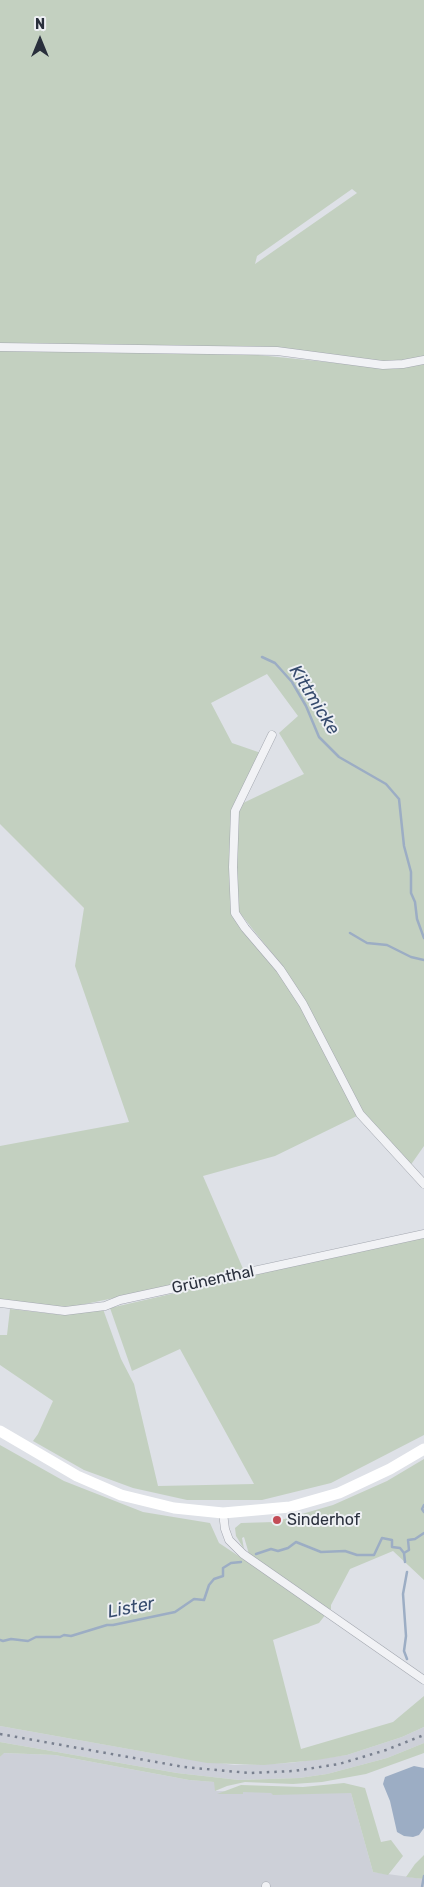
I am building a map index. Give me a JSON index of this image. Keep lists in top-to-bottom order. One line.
{"streets":{"street":["Grünenthal"]},"water":["Kittmicke","Lister"],"places":["Sinderhof"],"north":"top"}
